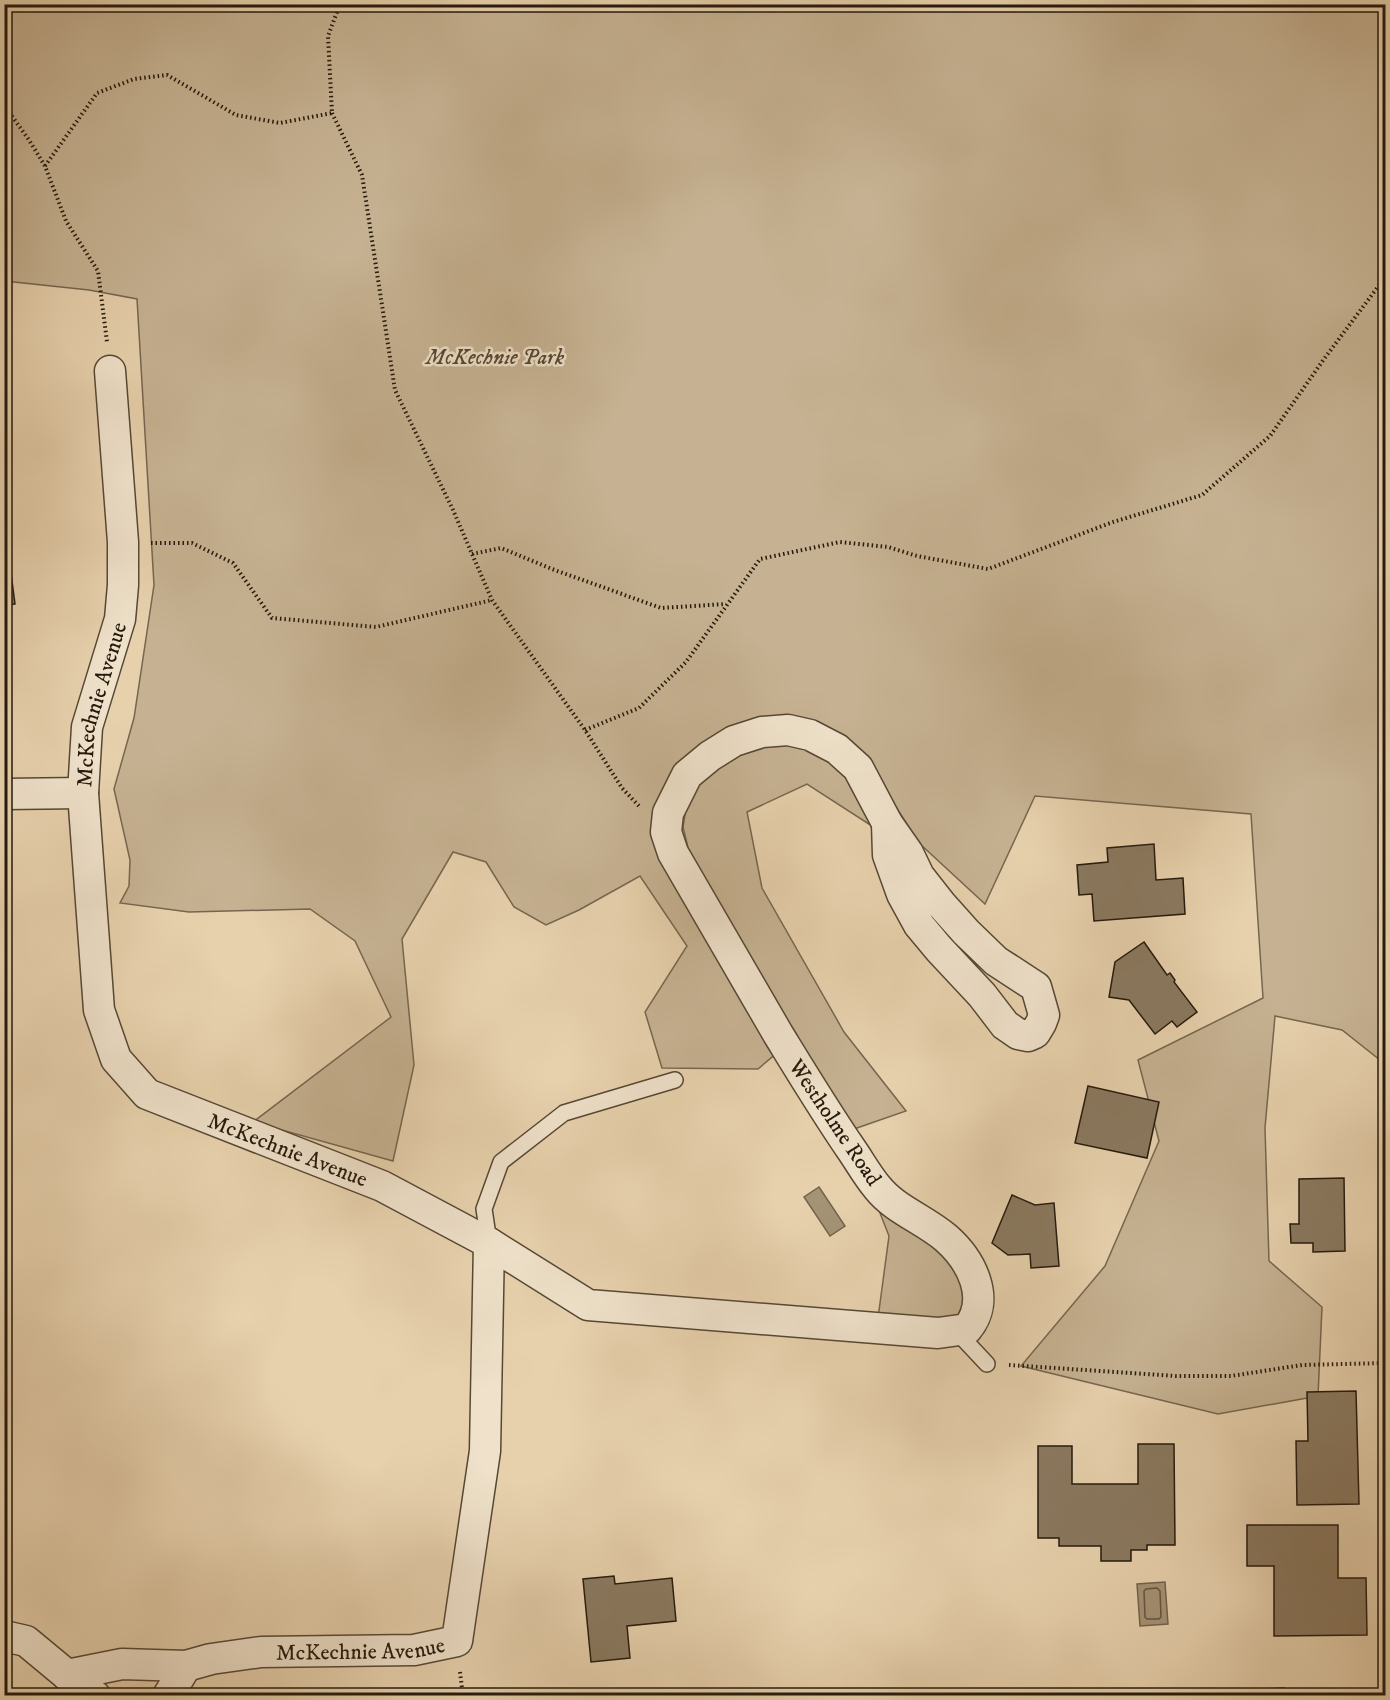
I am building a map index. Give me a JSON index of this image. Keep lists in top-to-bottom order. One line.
{"streets":{"street":["McKechnie Avenue","Westholme Road"]},"parks":["McKechnie Park"]}
